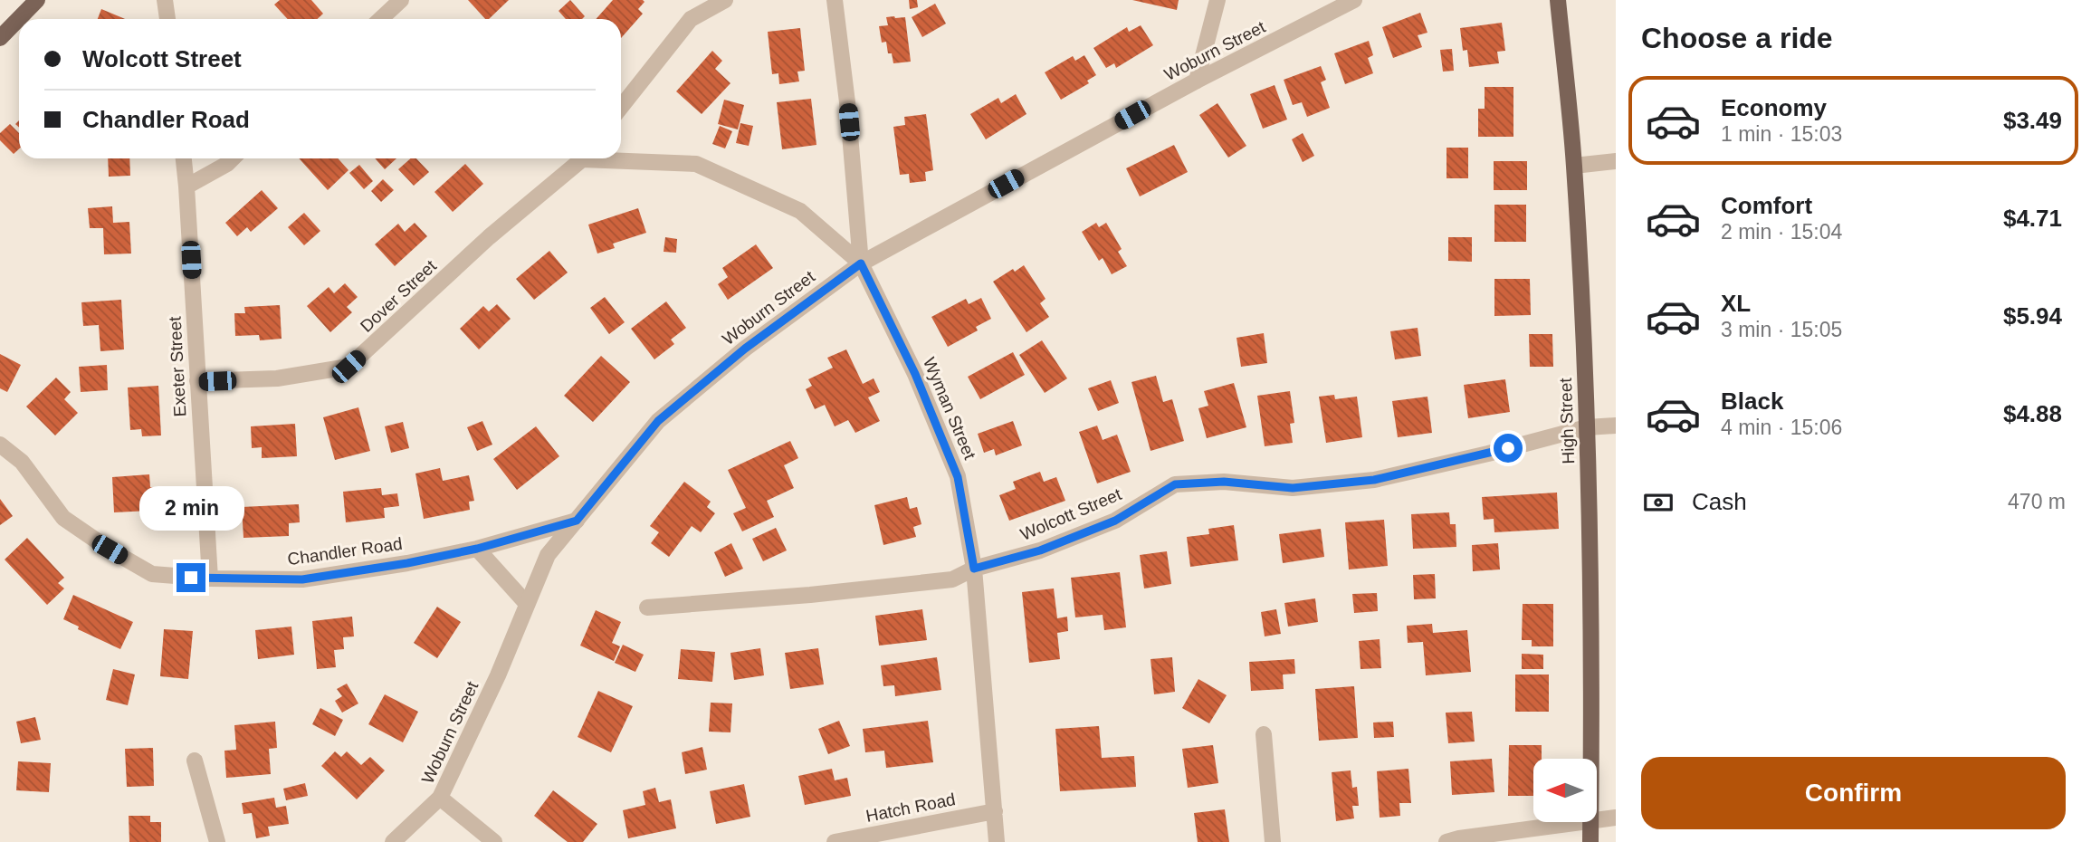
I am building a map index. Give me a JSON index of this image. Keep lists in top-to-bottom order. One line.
{"streets":{"main road":["High Street"],"street":["Woburn Street","Dover Street","Exeter Street","Wyman Street","Wolcott Street","Chandler Road","Hatch Road"]},"crossings":[["Woburn Street","Wyman Street"],["Woburn Street","Chandler Road"],["Dover Street","Exeter Street"],["Exeter Street","Chandler Road"],["Wyman Street","Wolcott Street"],["Wyman Street","Hatch Road"],["High Street","Wolcott Street"]],"north":"left","page":{"heading":"Choose a ride","banner":["Wolcott Street","Chandler Road"],"list":[{"name":"Economy","note":"1 min · 15:03","value":"$3.49"},{"name":"Comfort","note":"2 min · 15:04","value":"$4.71"},{"name":"XL","note":"3 min · 15:05","value":"$5.94"},{"name":"Black","note":"4 min · 15:06","value":"$4.88"}],"pay":["Cash","470 m"],"bubble":"2 min","buttons":"Confirm"}}
